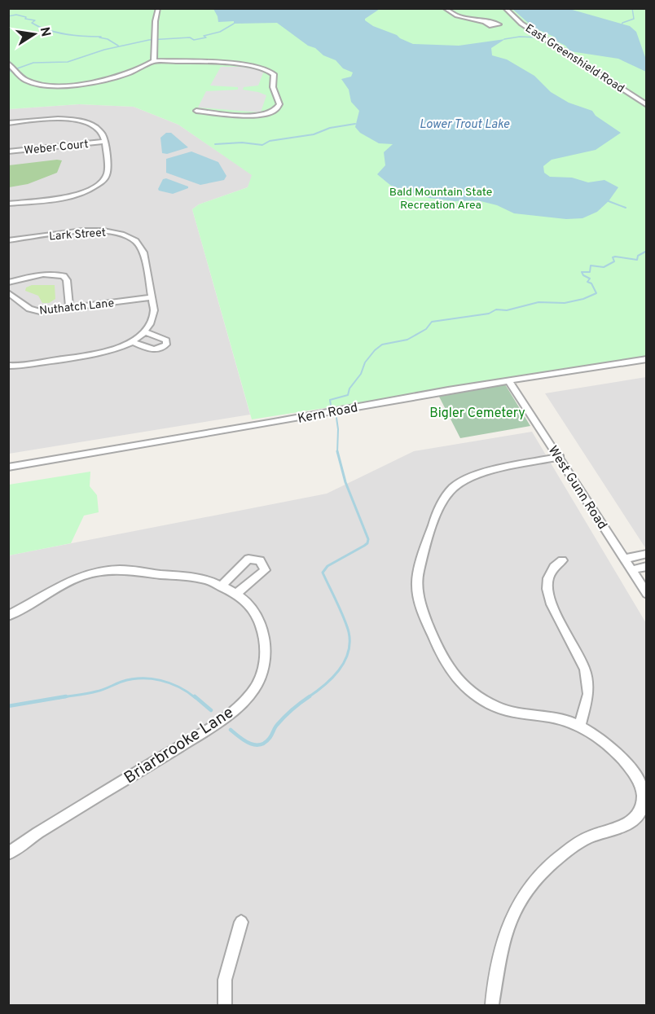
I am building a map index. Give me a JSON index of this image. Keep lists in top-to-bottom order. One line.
{"streets":{"street":["East Greenshield Road","Weber Court","Lark Street","Nuthatch Lane","Kern Road","West Gunn Road","Briarbrooke Lane"]},"crossings":[["Lark Street","Nuthatch Lane"],["Kern Road","West Gunn Road"]],"water":["Lower Trout Lake"],"parks":["Bald Mountain State Recreation Area","Bigler Cemetery"],"north":"right"}
